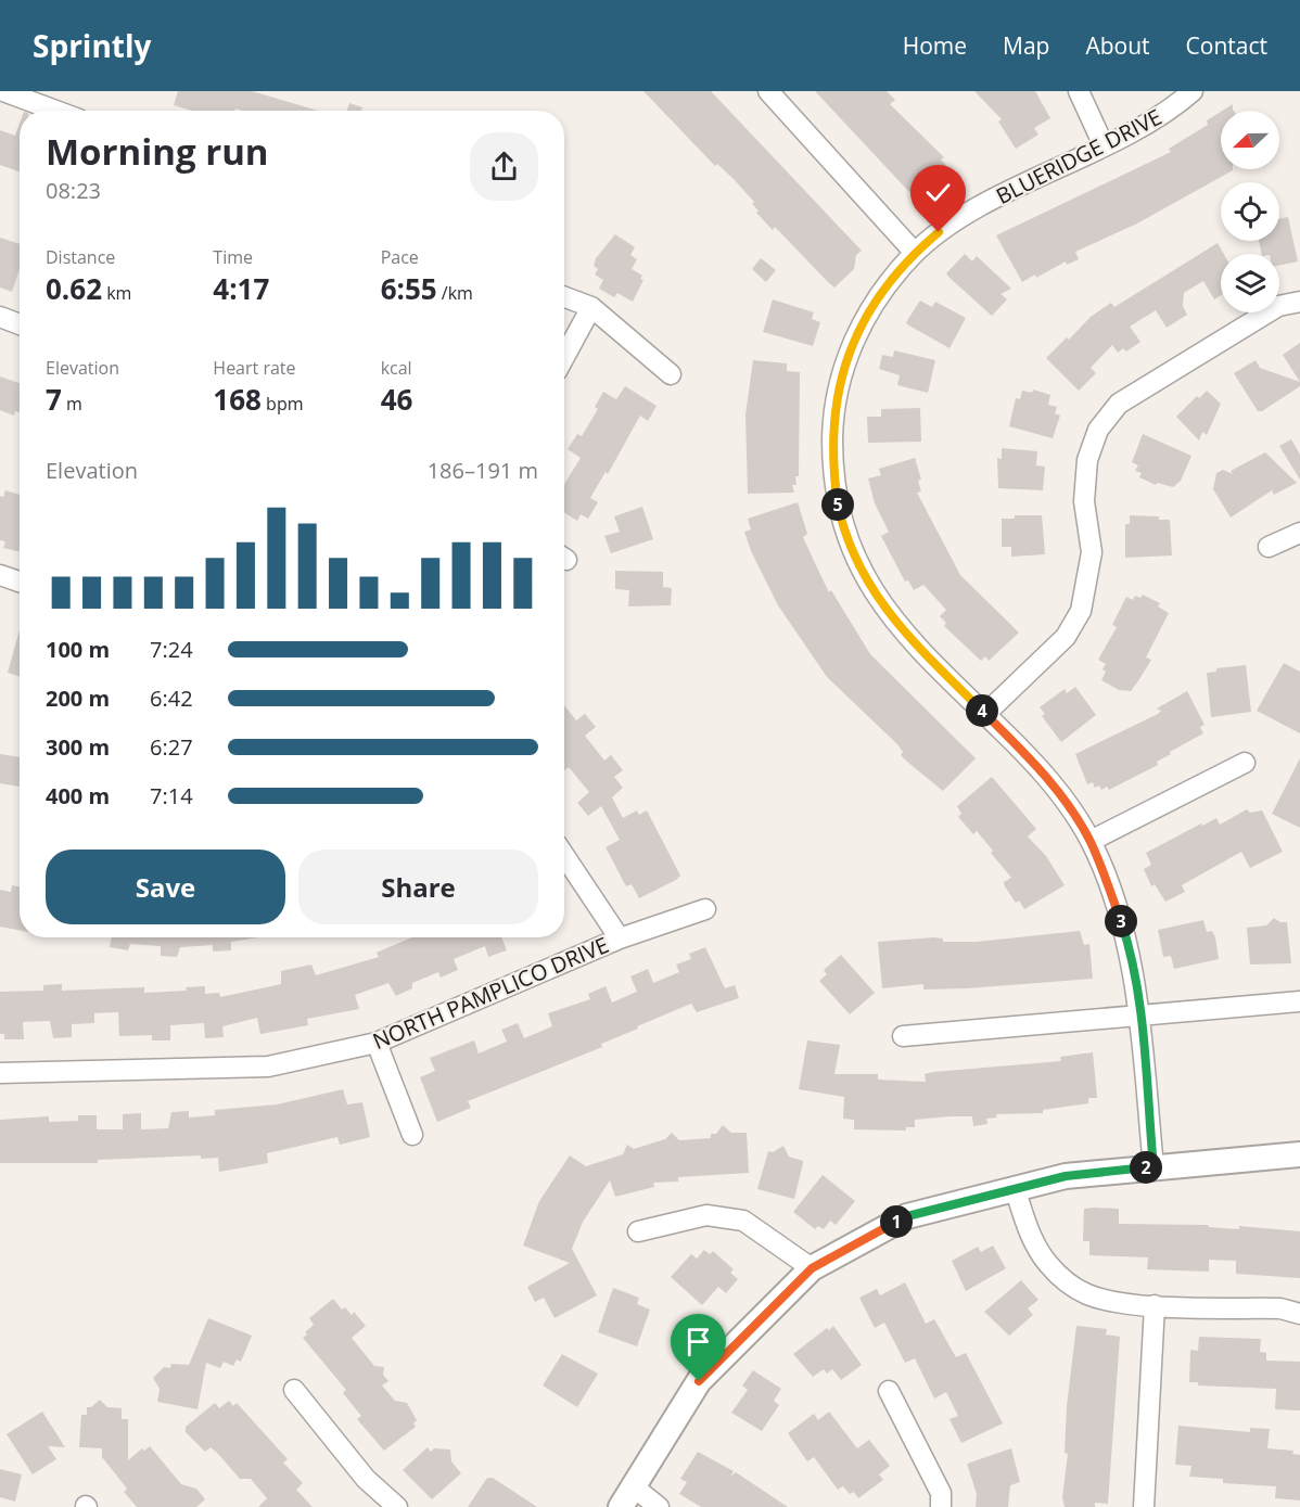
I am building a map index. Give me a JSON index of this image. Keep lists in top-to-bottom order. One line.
{"streets":{"street":["BLUERIDGE DRIVE","NORTH PAMPLICO DRIVE"]},"north":"left","page":{"header":"Sprintly","nav":["Home","Map","About","Contact"],"heading":["Morning run","08:23"],"stats":[["Distance","0.62 km"],["Time","4:17"],["Pace","6:55 /km"],["Elevation","7 m"],["Heart rate","168 bpm"],["kcal","46"]],"chart":["Elevation","186–191 m"],"pins":["5","4","3","2","1"],"list":[{"name":"100 m","note":"7:24"},{"name":"200 m","note":"6:42"},{"name":"300 m","note":"6:27"},{"name":"400 m","note":"7:14"}],"buttons":["Save","Share"]}}
